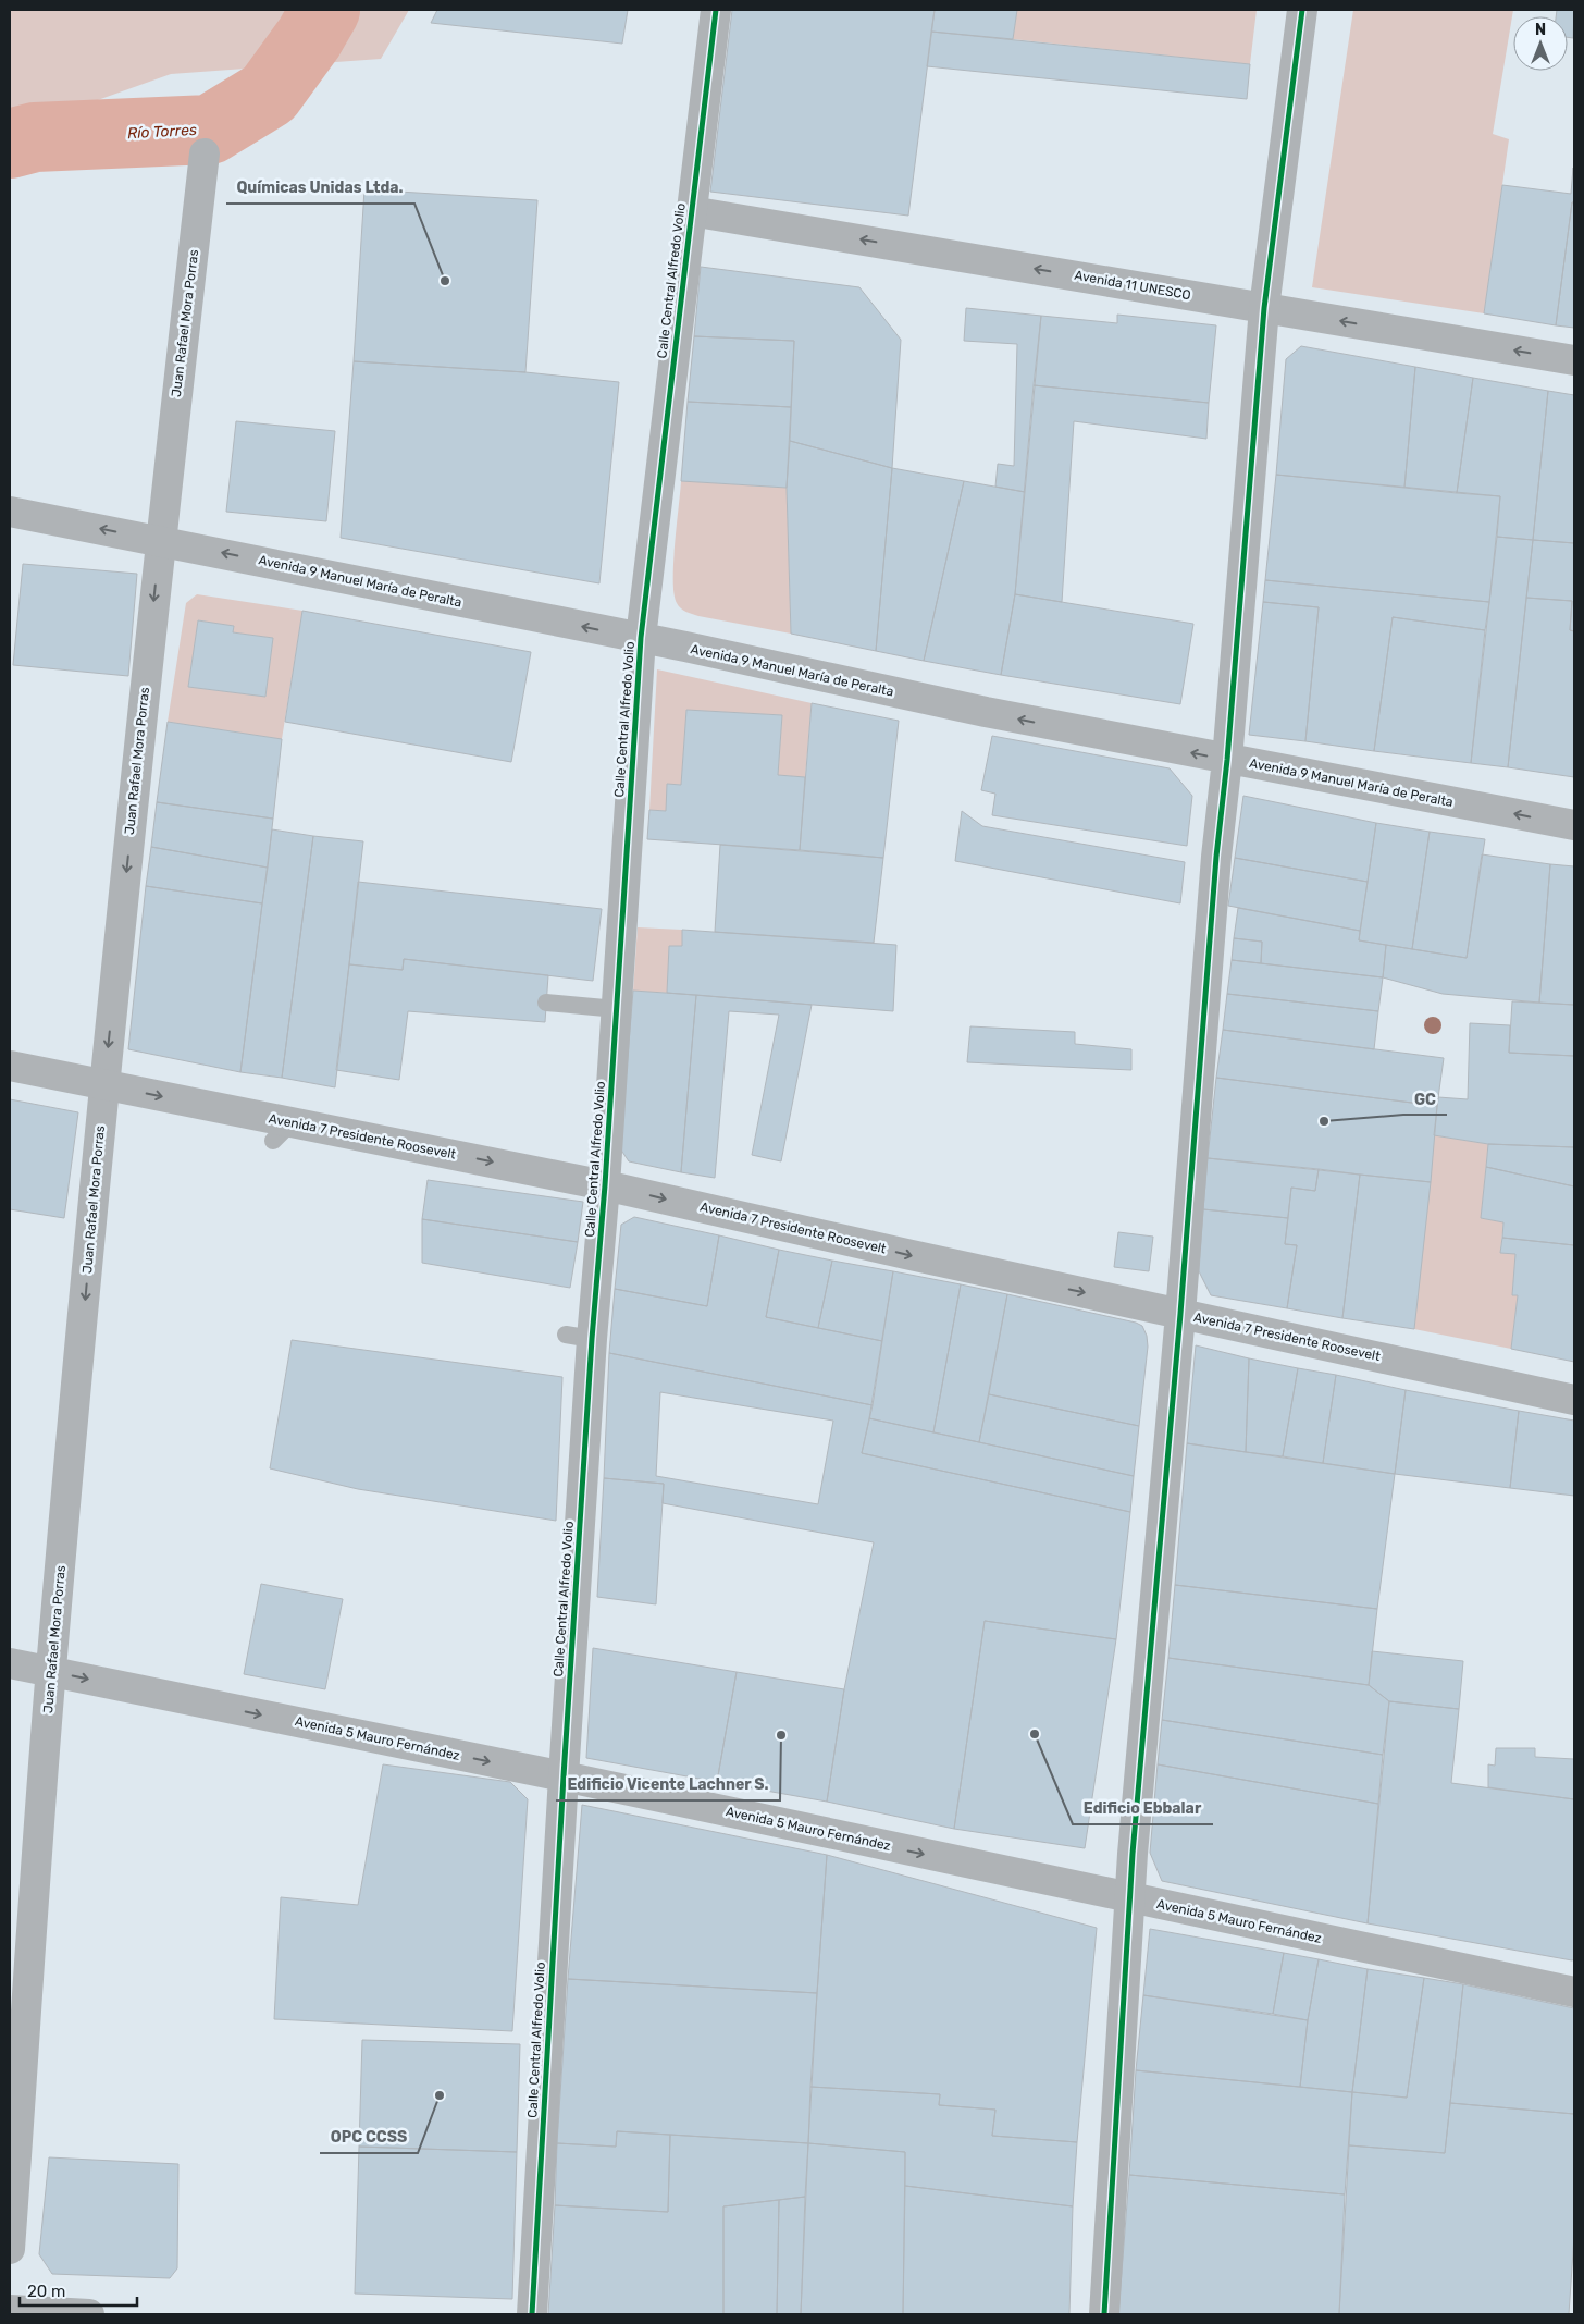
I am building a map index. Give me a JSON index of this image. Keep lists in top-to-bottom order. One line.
{"streets":{"street":["Calle Central Alfredo Volio","Avenida 11 UNESCO","Juan Rafael Mora Porras","Avenida 9 Manuel María de Peralta","Avenida 7 Presidente Roosevelt","Avenida 5 Mauro Fernández"]},"crossings":[["Calle Central Alfredo Volio","Avenida 11 UNESCO"],["Calle Central Alfredo Volio","Avenida 9 Manuel María de Peralta"],["Calle Central Alfredo Volio","Avenida 7 Presidente Roosevelt"],["Calle Central Alfredo Volio","Avenida 5 Mauro Fernández"],["Juan Rafael Mora Porras","Avenida 9 Manuel María de Peralta"],["Juan Rafael Mora Porras","Avenida 7 Presidente Roosevelt"],["Juan Rafael Mora Porras","Avenida 5 Mauro Fernández"]],"one_way":["Avenida 11 UNESCO","Juan Rafael Mora Porras","Avenida 9 Manuel María de Peralta","Avenida 7 Presidente Roosevelt","Avenida 5 Mauro Fernández"],"water":["Río Torres"],"places":["Químicas Unidas Ltda.","GC","Edificio Ebbalar","Edificio Vicente Lachner S.","OPC CCSS"],"scale_bar":"20 m","north":"top"}
